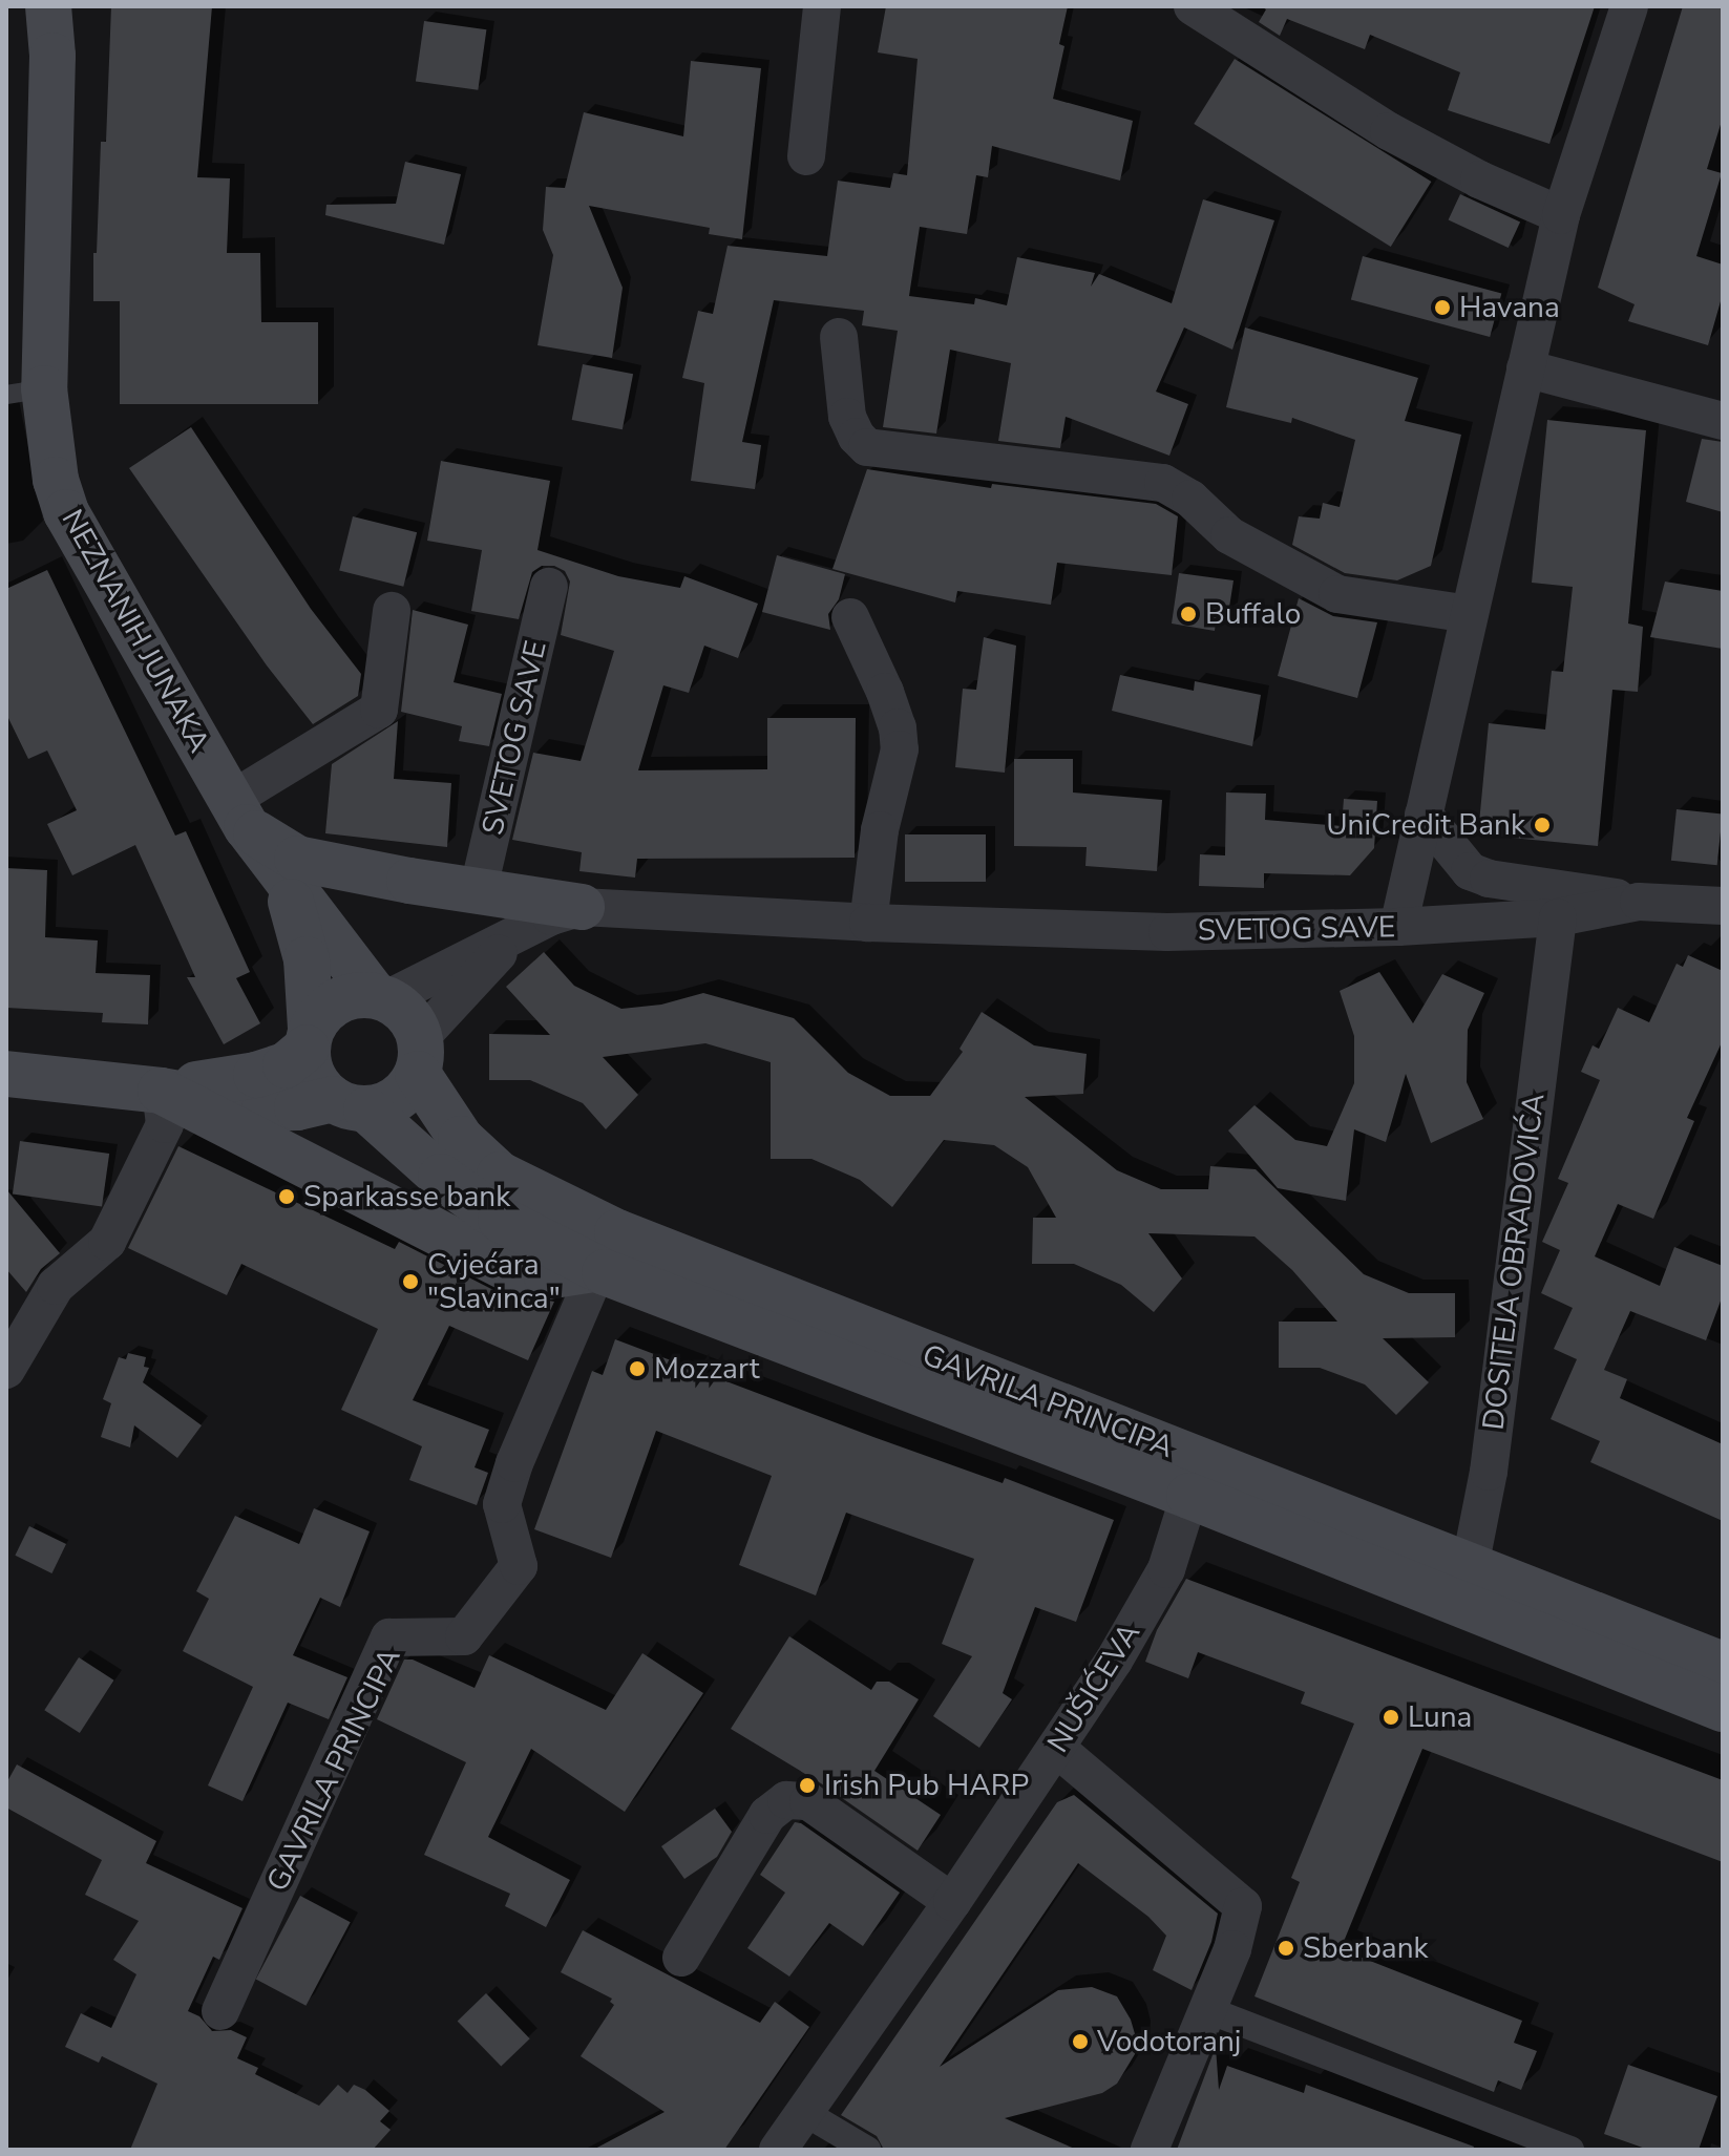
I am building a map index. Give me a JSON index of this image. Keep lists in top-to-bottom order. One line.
{"streets":{"main road":["NEZNANIH JUNAKA","GAVRILA PRINCIPA"],"street":["SVETOG SAVE","DOSITEJA OBRADOVIĆA","NUŠIĆEVA"]},"crossings":[["NEZNANIH JUNAKA","SVETOG SAVE"],["NEZNANIH JUNAKA","GAVRILA PRINCIPA"],["SVETOG SAVE","DOSITEJA OBRADOVIĆA"],["SVETOG SAVE","GAVRILA PRINCIPA"],["DOSITEJA OBRADOVIĆA","GAVRILA PRINCIPA"],["GAVRILA PRINCIPA","NUŠIĆEVA"]],"places":["Havana","Buffalo","UniCredit Bank","Sparkasse bank","Cvjećara \"Slavinca\"","Mozzart","Luna","Irish Pub HARP","Sberbank","Vodotoranj"]}
